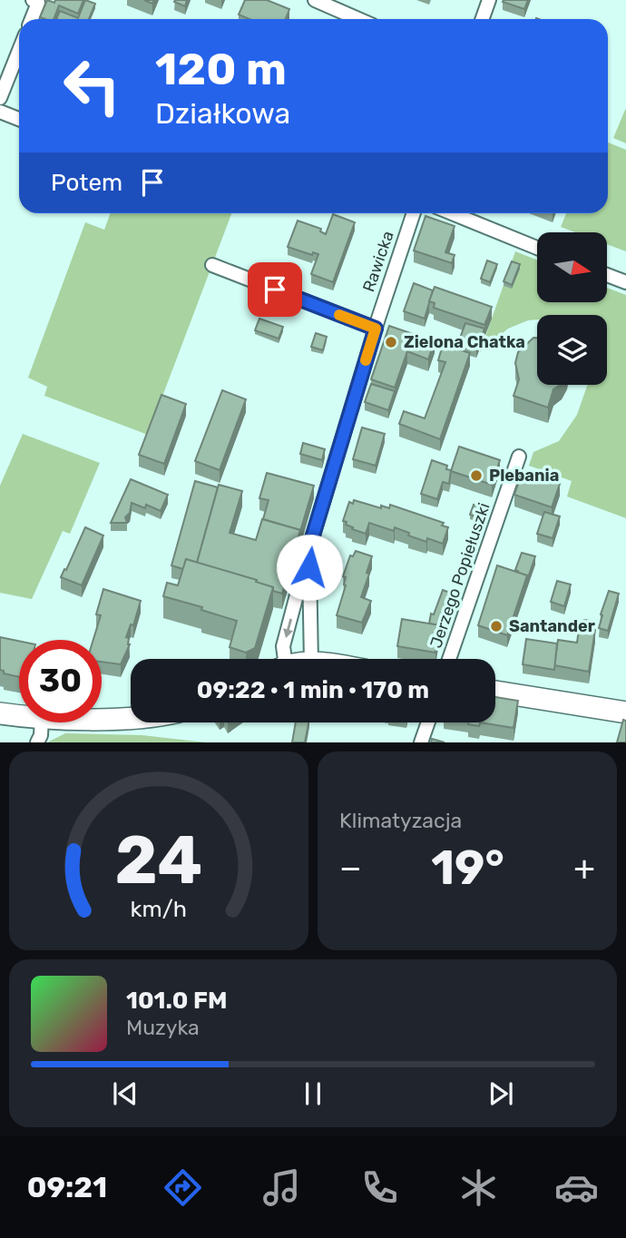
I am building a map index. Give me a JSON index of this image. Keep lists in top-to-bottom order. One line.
{"streets":{"street":["Rawicka","Jerzego Popiełuszki"]},"places":["Zielona Chatka","Plebania","Santander"],"north":"right","page":{"turn":["120 m","Działkowa"],"then":"Potem","limit":"30","trip":"09:22 · 1 min · 170 m","tile":"Klimatyzacja","heat":["−","19°","+"],"song":["101.0 FM","Muzyka"],"tabs":"09:21","gauge":["24","km/h"]}}
